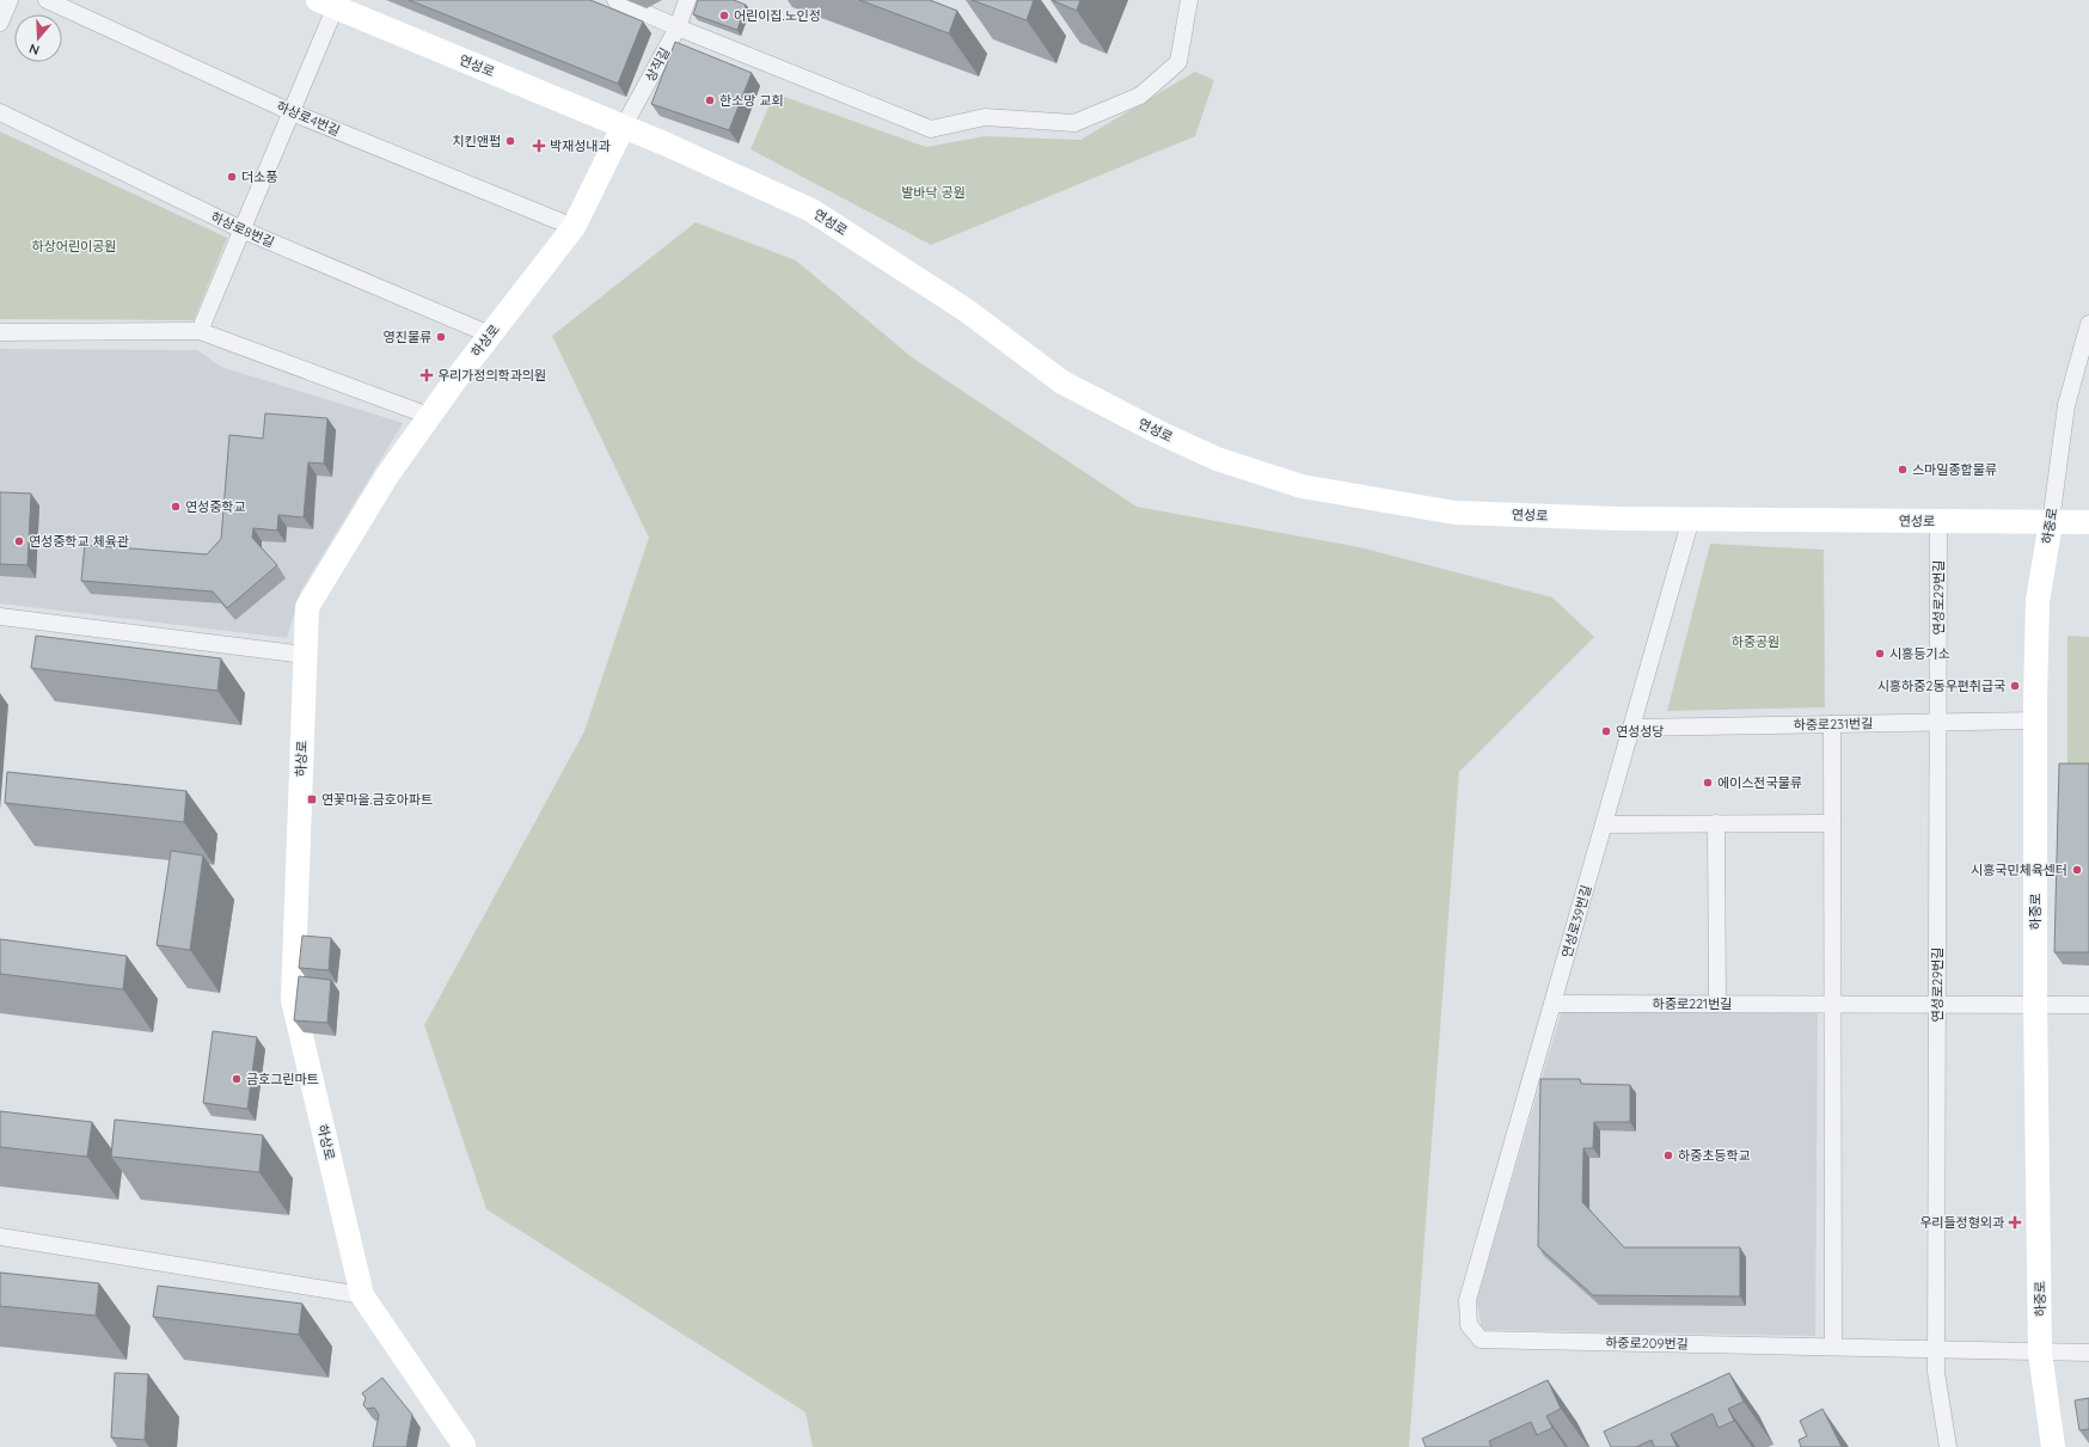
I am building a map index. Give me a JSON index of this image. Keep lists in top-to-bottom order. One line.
{"streets":{"street":["상직길","연성로","하상로4번길","하상로8번길","하상로","하중로","연성로29번길","하중로231번길","연성로39번길","하중로221번길","하중로209번길"]},"crossings":[["상직길","연성로"],["상직길","하상로"],["연성로","하상로"],["연성로","하중로"],["연성로","연성로29번길"],["연성로","연성로39번길"],["하상로4번길","하상로"],["하상로8번길","하상로"],["하중로","하중로231번길"],["하중로","하중로221번길"],["하중로","하중로209번길"],["연성로29번길","하중로231번길"],["연성로29번길","하중로221번길"],["연성로29번길","하중로209번길"],["하중로231번길","연성로39번길"],["연성로39번길","하중로221번길"],["연성로39번길","하중로209번길"]],"parks":["발바닥 공원","하상어린이공원","하중공원"],"places":{"other":["어린이집.노인정","한소망 교회","치킨앤펍","더소풍","영진물류","스마일종합물류","연성중학교","연성중학교 체육관","시흥등기소","시흥하중2동우편취급국","연성성당","에이스전국물류","시흥국민체육센터","금호그린마트","하중초등학교"],"health":["박재성내과","우리가정의학과의원","우리들정형외과"],"transit":["연꽃마을.금호아파트"]},"north":"bottom"}
